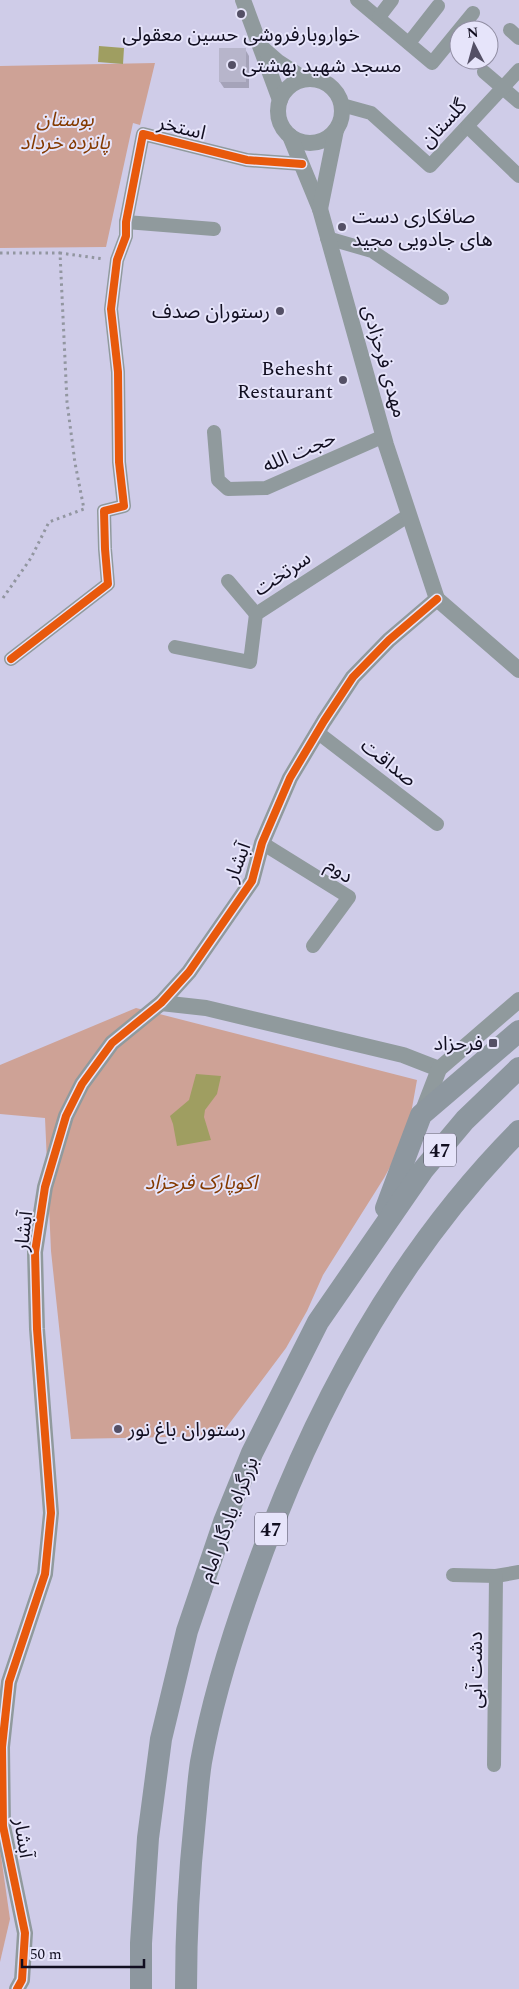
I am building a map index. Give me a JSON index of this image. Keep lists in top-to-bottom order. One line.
{"streets":{"highway":["47","بزرگراه یادگار امام"],"street":["گلستان","استخر","مهدی فرحزادی","حجت الله","سرتخت","صداقت","آبشار","دوم","دشت آبی"]},"crossings":[["گلستان","مهدی فرحزادی"],["استخر","مهدی فرحزادی"],["مهدی فرحزادی","حجت الله"],["مهدی فرحزادی","سرتخت"],["مهدی فرحزادی","آبشار"],["صداقت","آبشار"],["آبشار","دوم"]],"parks":["بوستان پانزده خرداد","اکوپارک فرحزاد"],"places":{"other":["خواروبارفروشی حسین معقولی","مسجد شهید بهشتی","صافکاری دست های جادویی مجید","رستوران صدف","Behesht Restaurant","رستوران باغ نور"],"transit":["فرحزاد"]},"scale_bar":"50 m","north":"top"}
